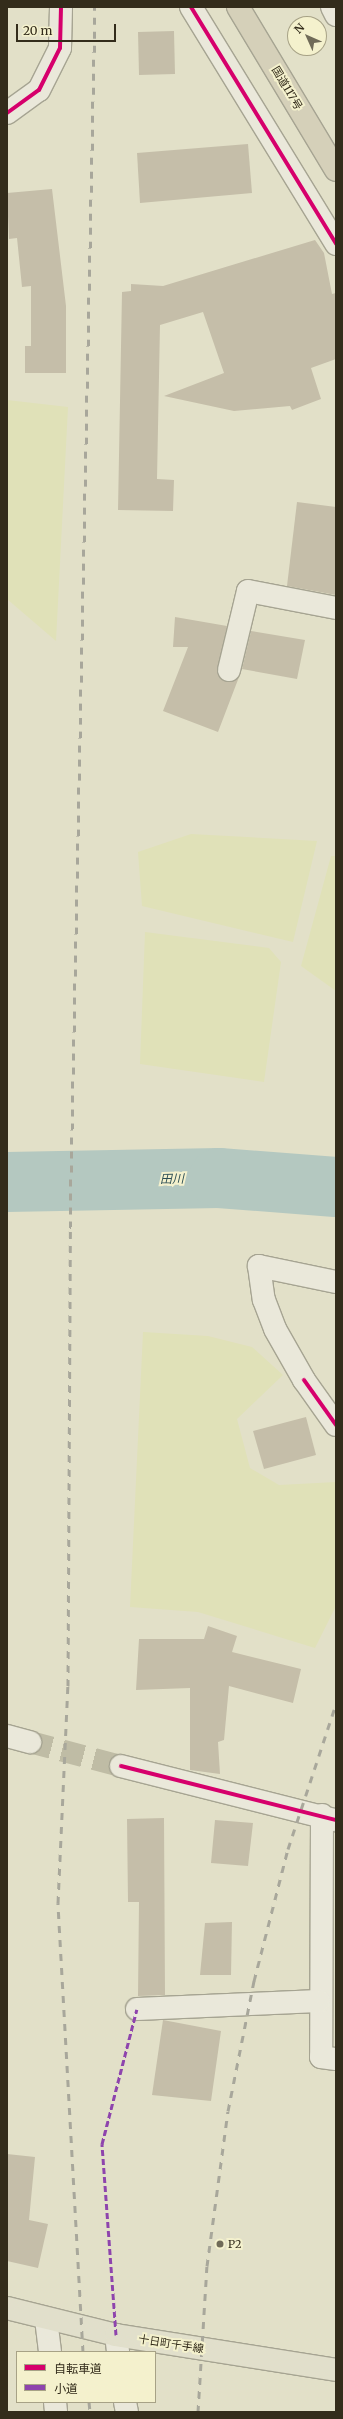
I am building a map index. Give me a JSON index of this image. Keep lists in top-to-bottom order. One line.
{"streets":{"highway":["国道117号"],"main road":["十日町千手線"]},"water":["田川"],"places":["P2"],"legend":["自転車道","小道"],"scale_bar":"20 m","north":"top left"}
